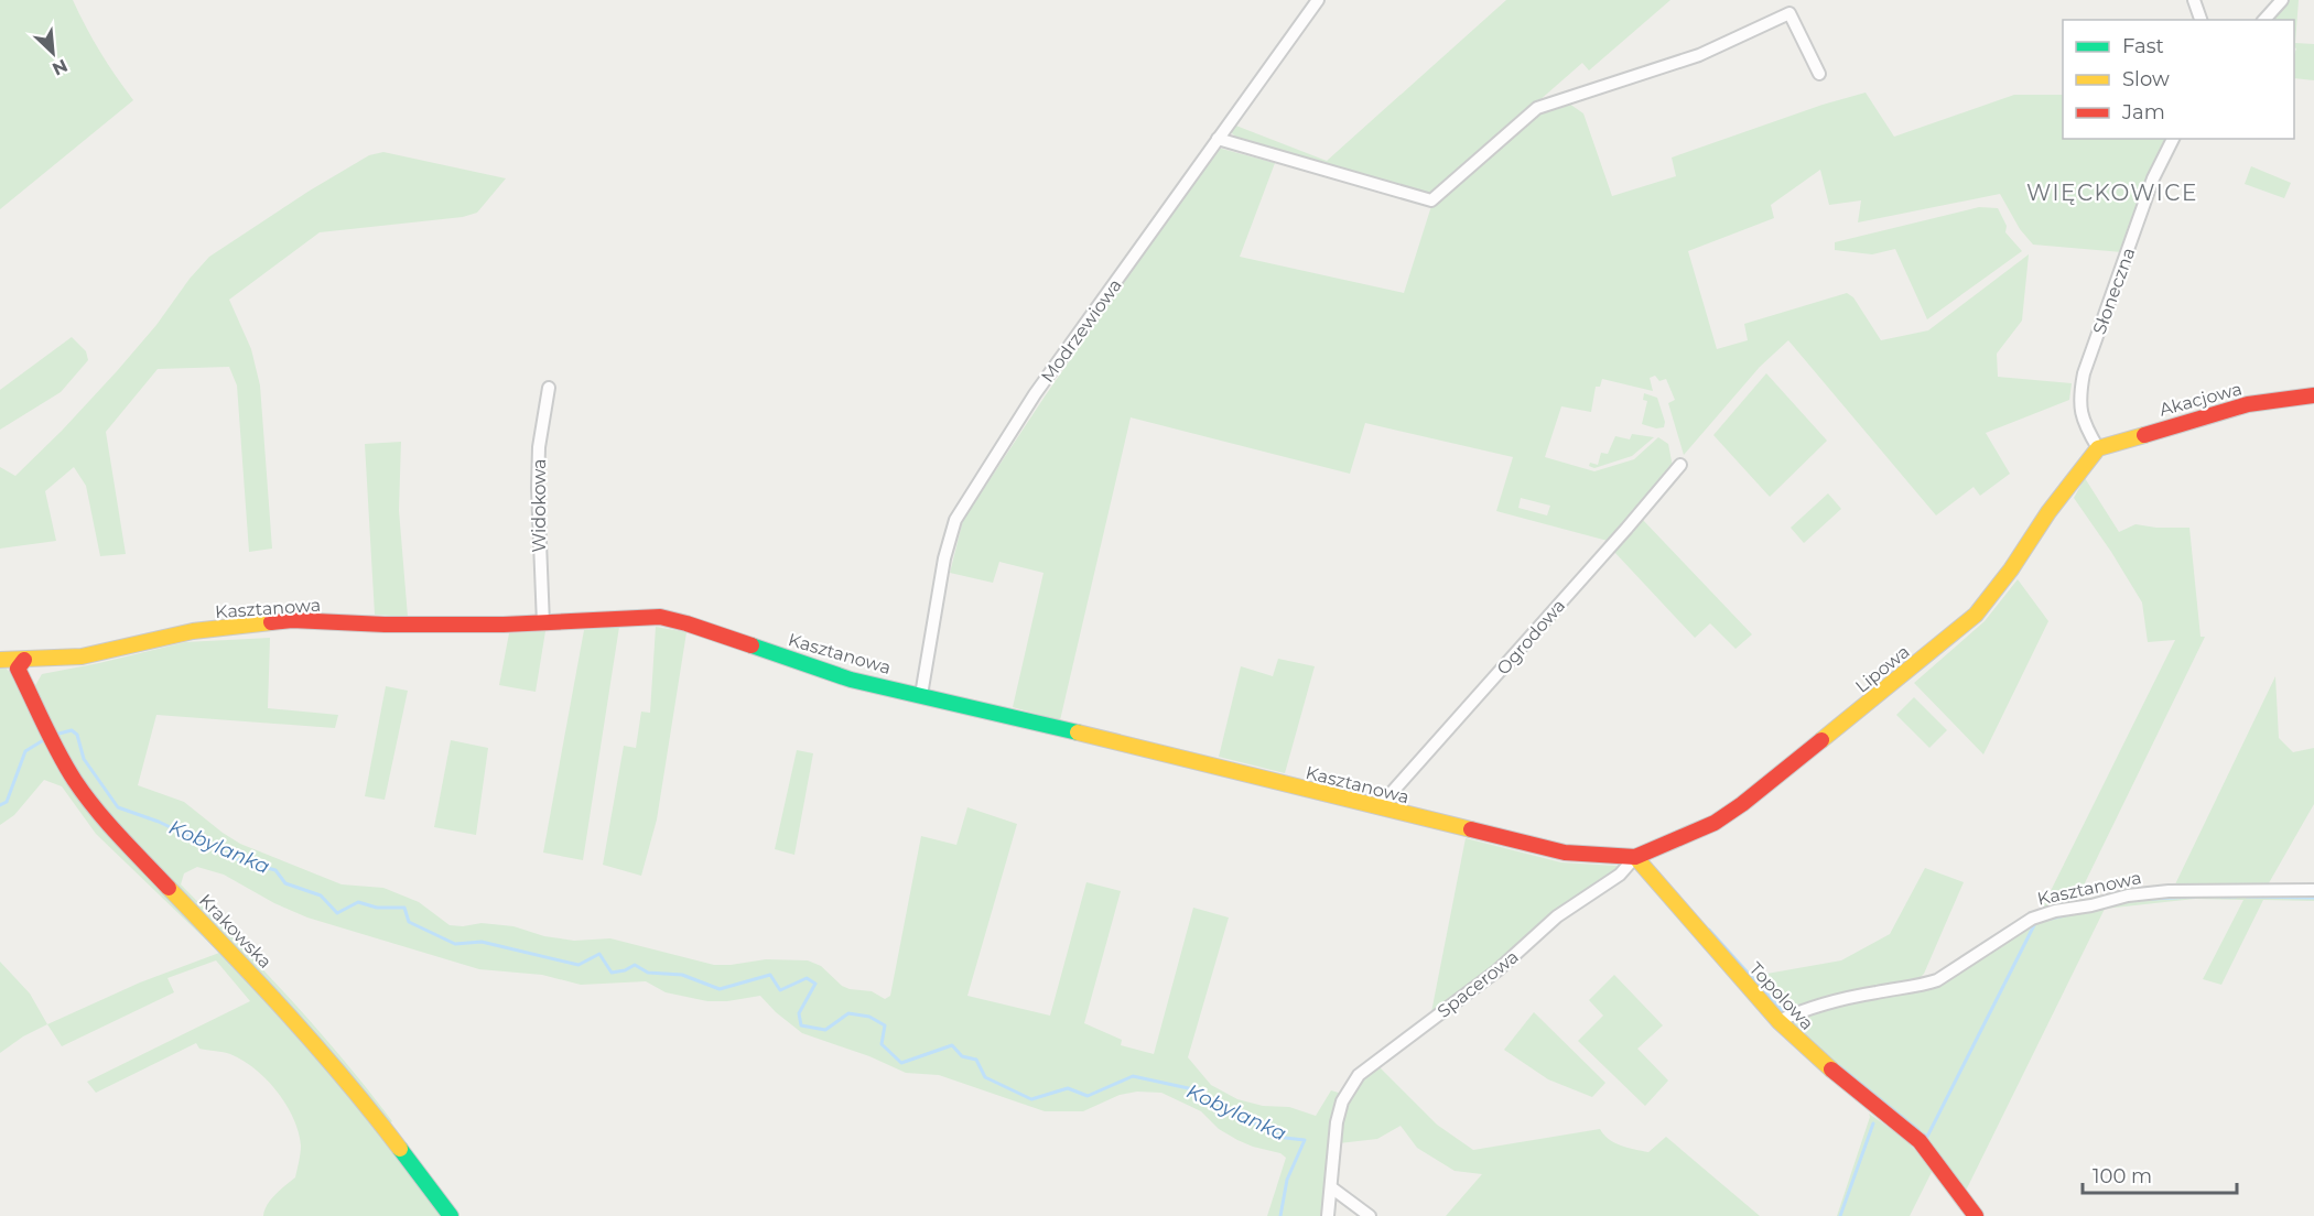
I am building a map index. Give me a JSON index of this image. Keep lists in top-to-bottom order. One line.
{"streets":{"street":["Słoneczna","Modrzewiowa","Akacjowa","Widokowa","Kasztanowa","Ogrodowa","Lipowa","Krakowska","Spacerowa","Topolowa"]},"crossings":[["Słoneczna","Akacjowa"],["Słoneczna","Lipowa"],["Modrzewiowa","Kasztanowa"],["Akacjowa","Lipowa"],["Widokowa","Kasztanowa"],["Kasztanowa","Ogrodowa"],["Kasztanowa","Lipowa"],["Kasztanowa","Krakowska"],["Kasztanowa","Spacerowa"],["Kasztanowa","Topolowa"],["Lipowa","Spacerowa"],["Lipowa","Topolowa"],["Spacerowa","Topolowa"]],"districts":["WIĘCKOWICE"],"water":["Kobylanka"],"legend":["Fast","Slow","Jam"],"scale_bar":"100 m","north":"bottom right"}
